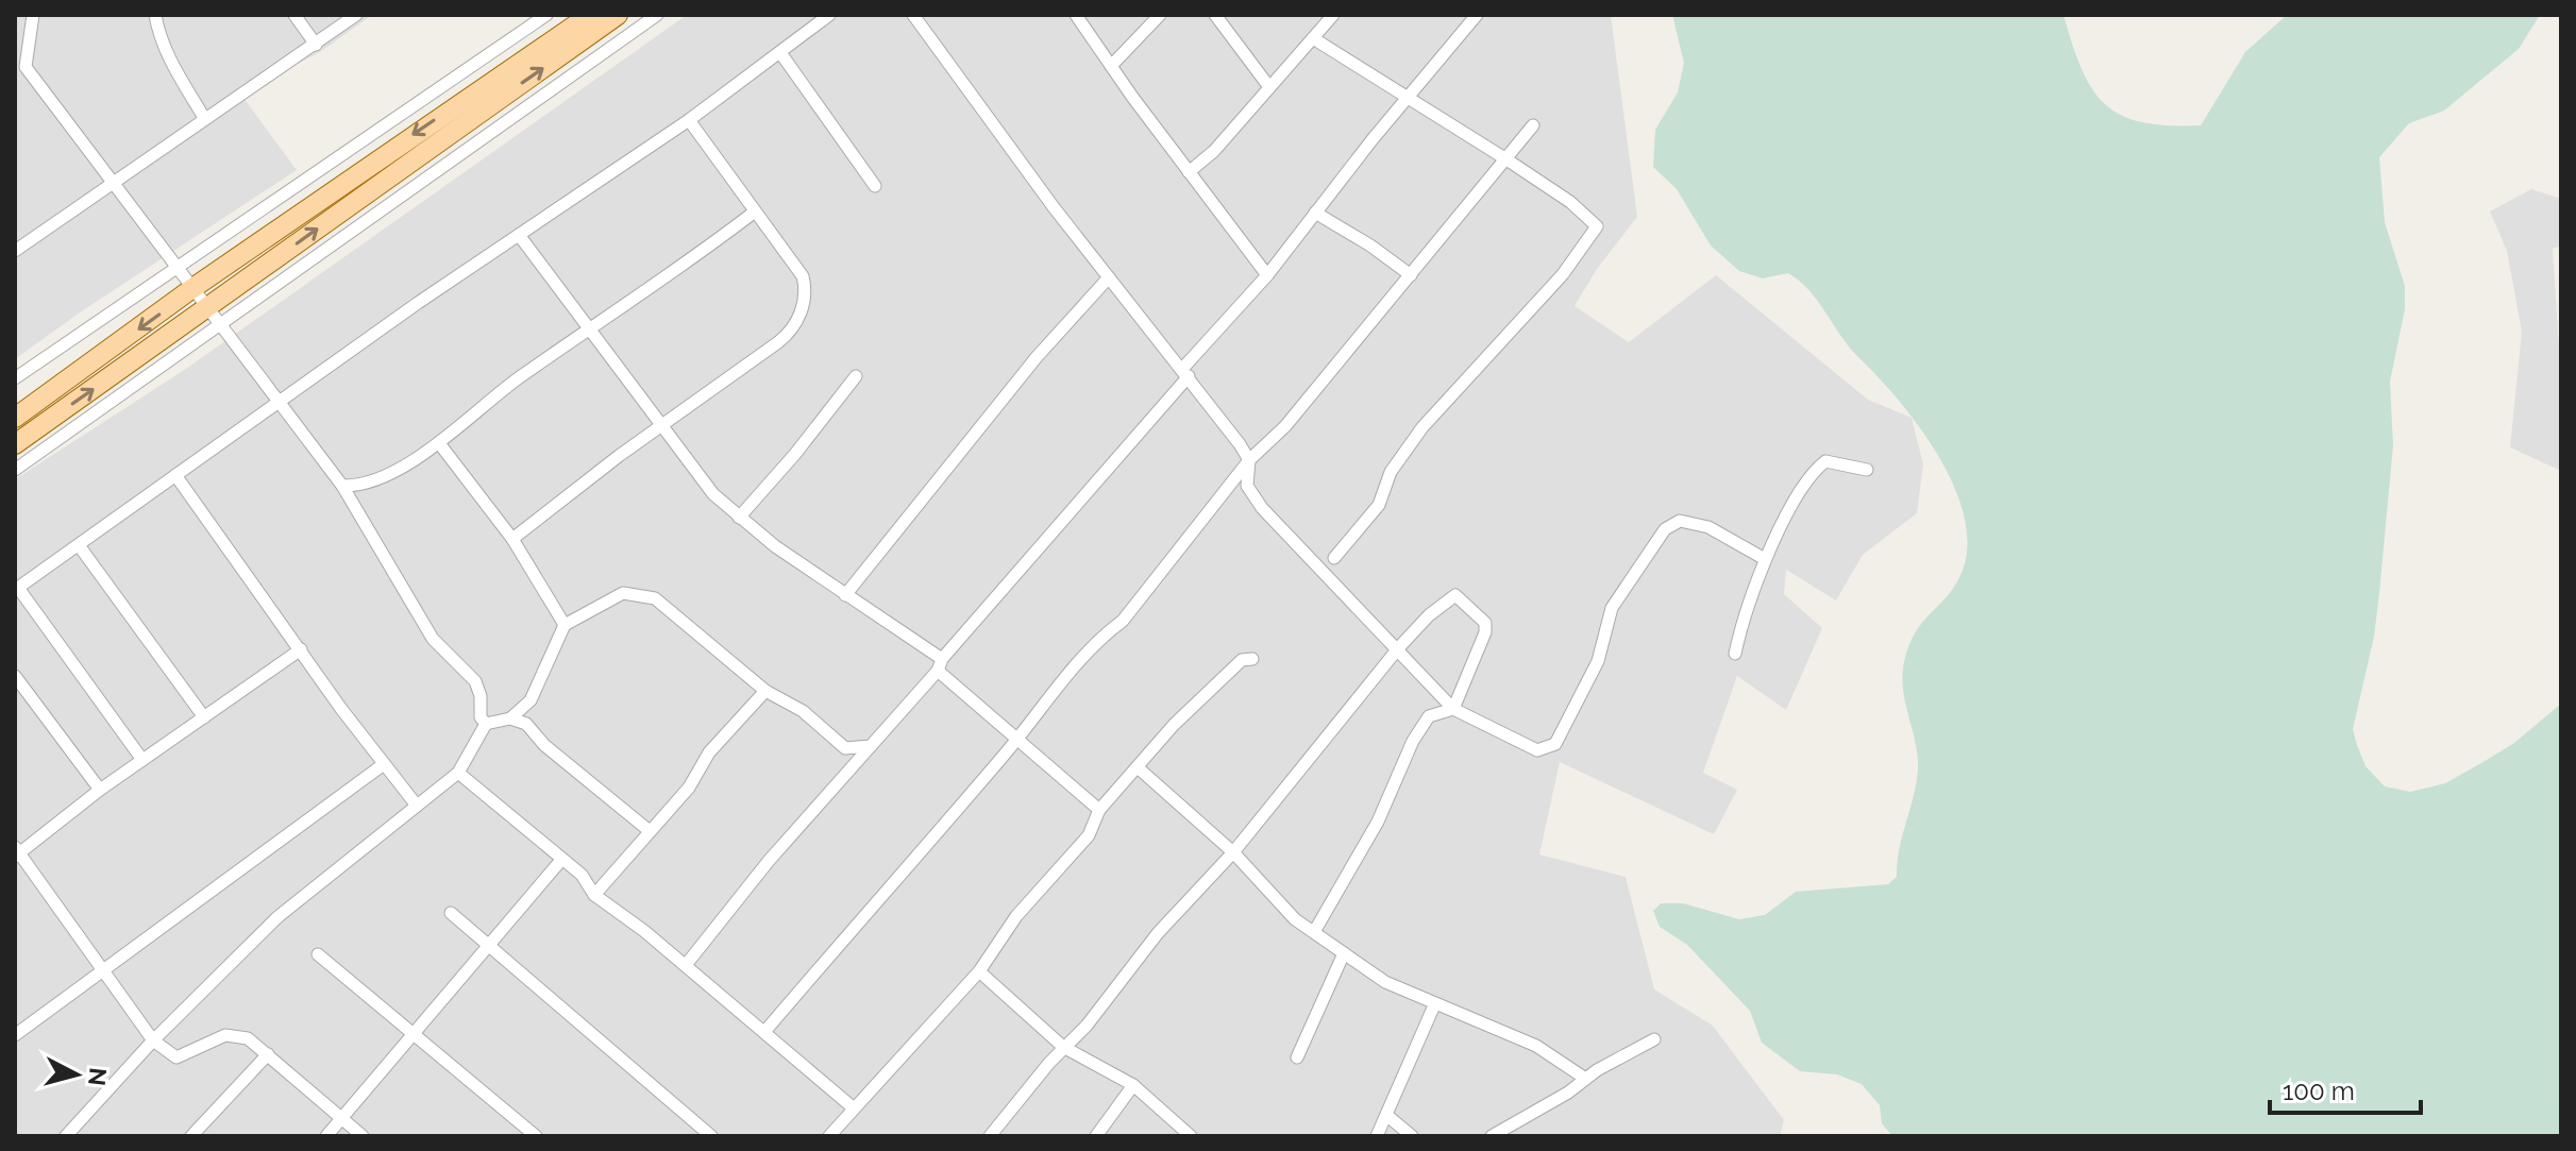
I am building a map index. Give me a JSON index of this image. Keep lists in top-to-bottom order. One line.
{"scale_bar":"100 m","north":"right"}
